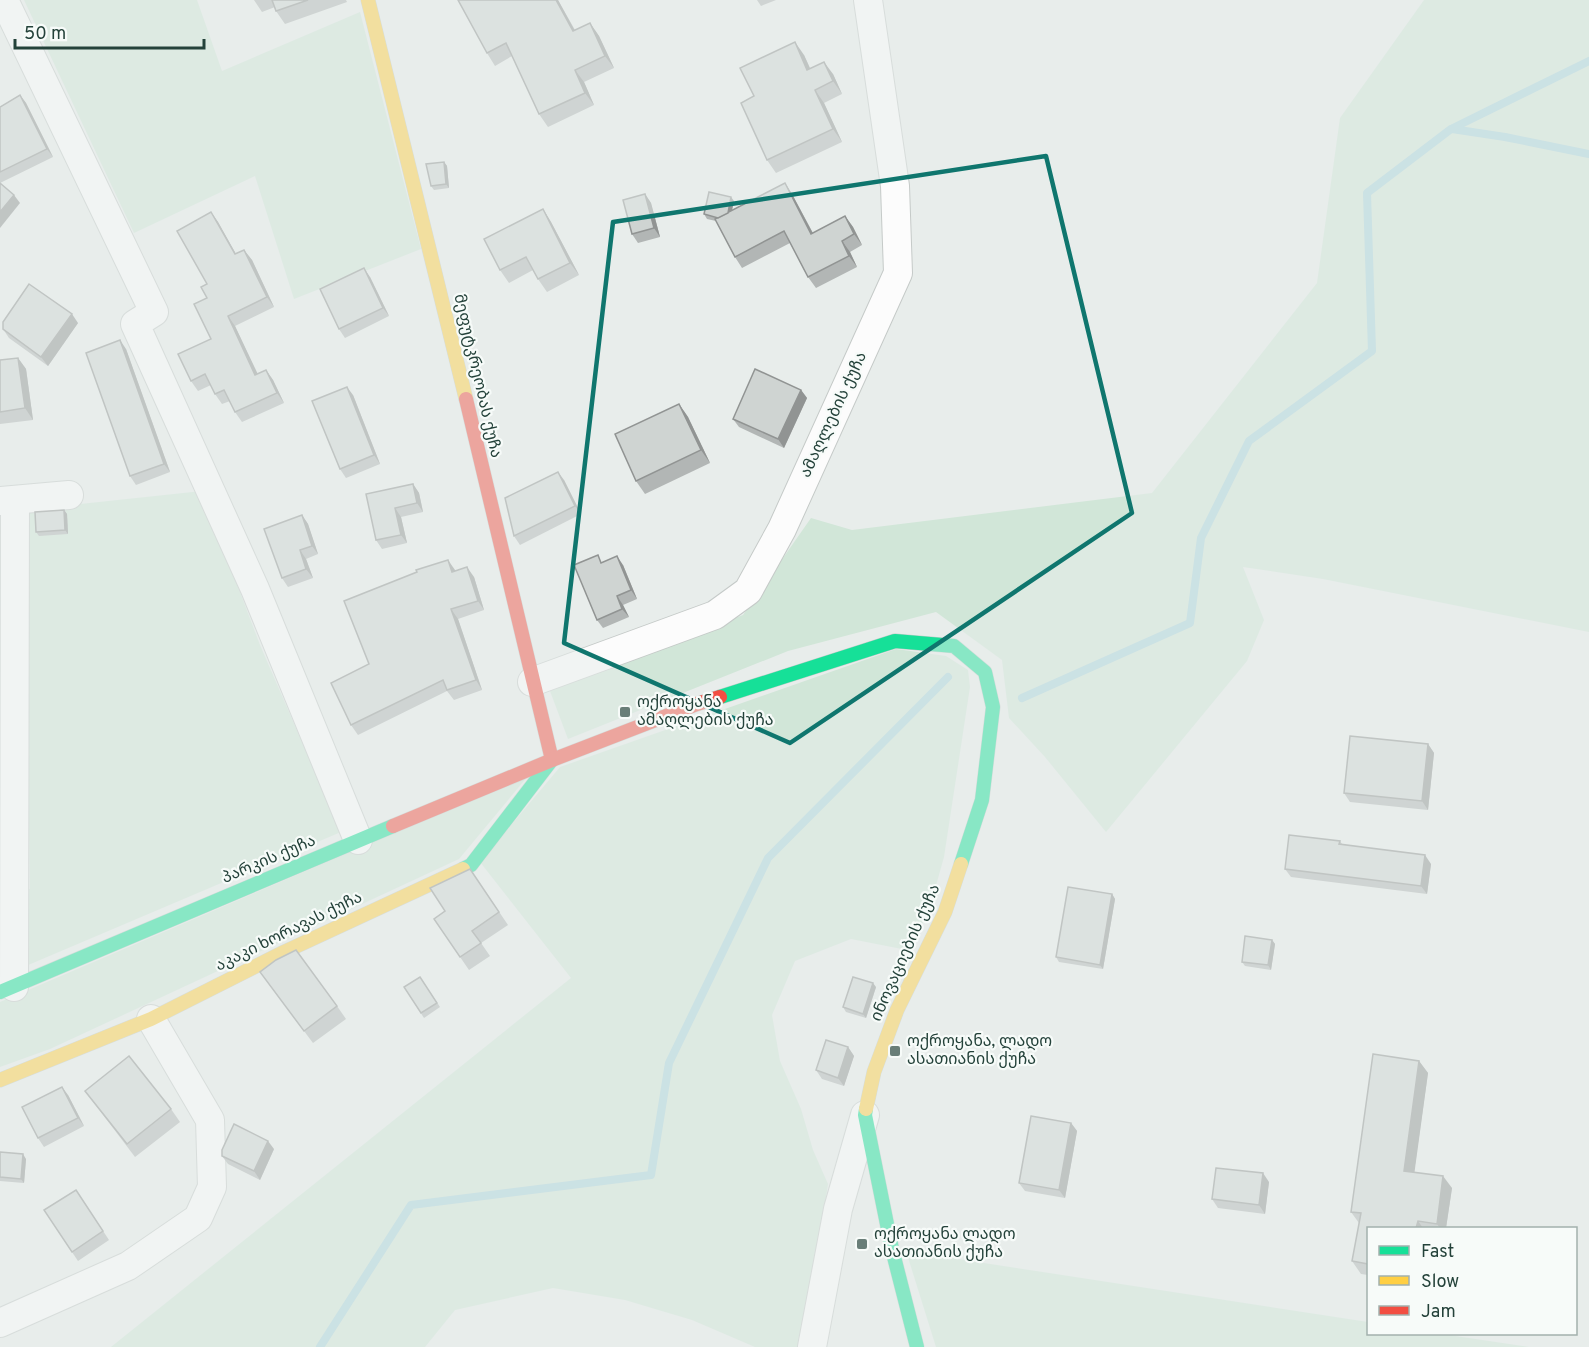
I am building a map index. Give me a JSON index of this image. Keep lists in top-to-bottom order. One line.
{"streets":{"street":["მეფუტკრეობას ქუჩა","ამაღლების ქუჩა","პარკის ქუჩა","აკაკი ხორავას ქუჩა","ინოვაციების ქუჩა"]},"crossings":[["მეფუტკრეობას ქუჩა","ამაღლების ქუჩა"],["მეფუტკრეობას ქუჩა","პარკის ქუჩა"],["მეფუტკრეობას ქუჩა","აკაკი ხორავას ქუჩა"],["მეფუტკრეობას ქუჩა","ინოვაციების ქუჩა"],["პარკის ქუჩა","აკაკი ხორავას ქუჩა"],["პარკის ქუჩა","ინოვაციების ქუჩა"],["აკაკი ხორავას ქუჩა","ინოვაციების ქუჩა"]],"places":{"transit":["ოქროყანა ამაღლების ქუჩა","ოქროყანა, ლადო ასათიანის ქუჩა","ოქროყანა ლადო ასათიანის ქუჩა"]},"legend":["Fast","Slow","Jam"],"scale_bar":"50 m"}
